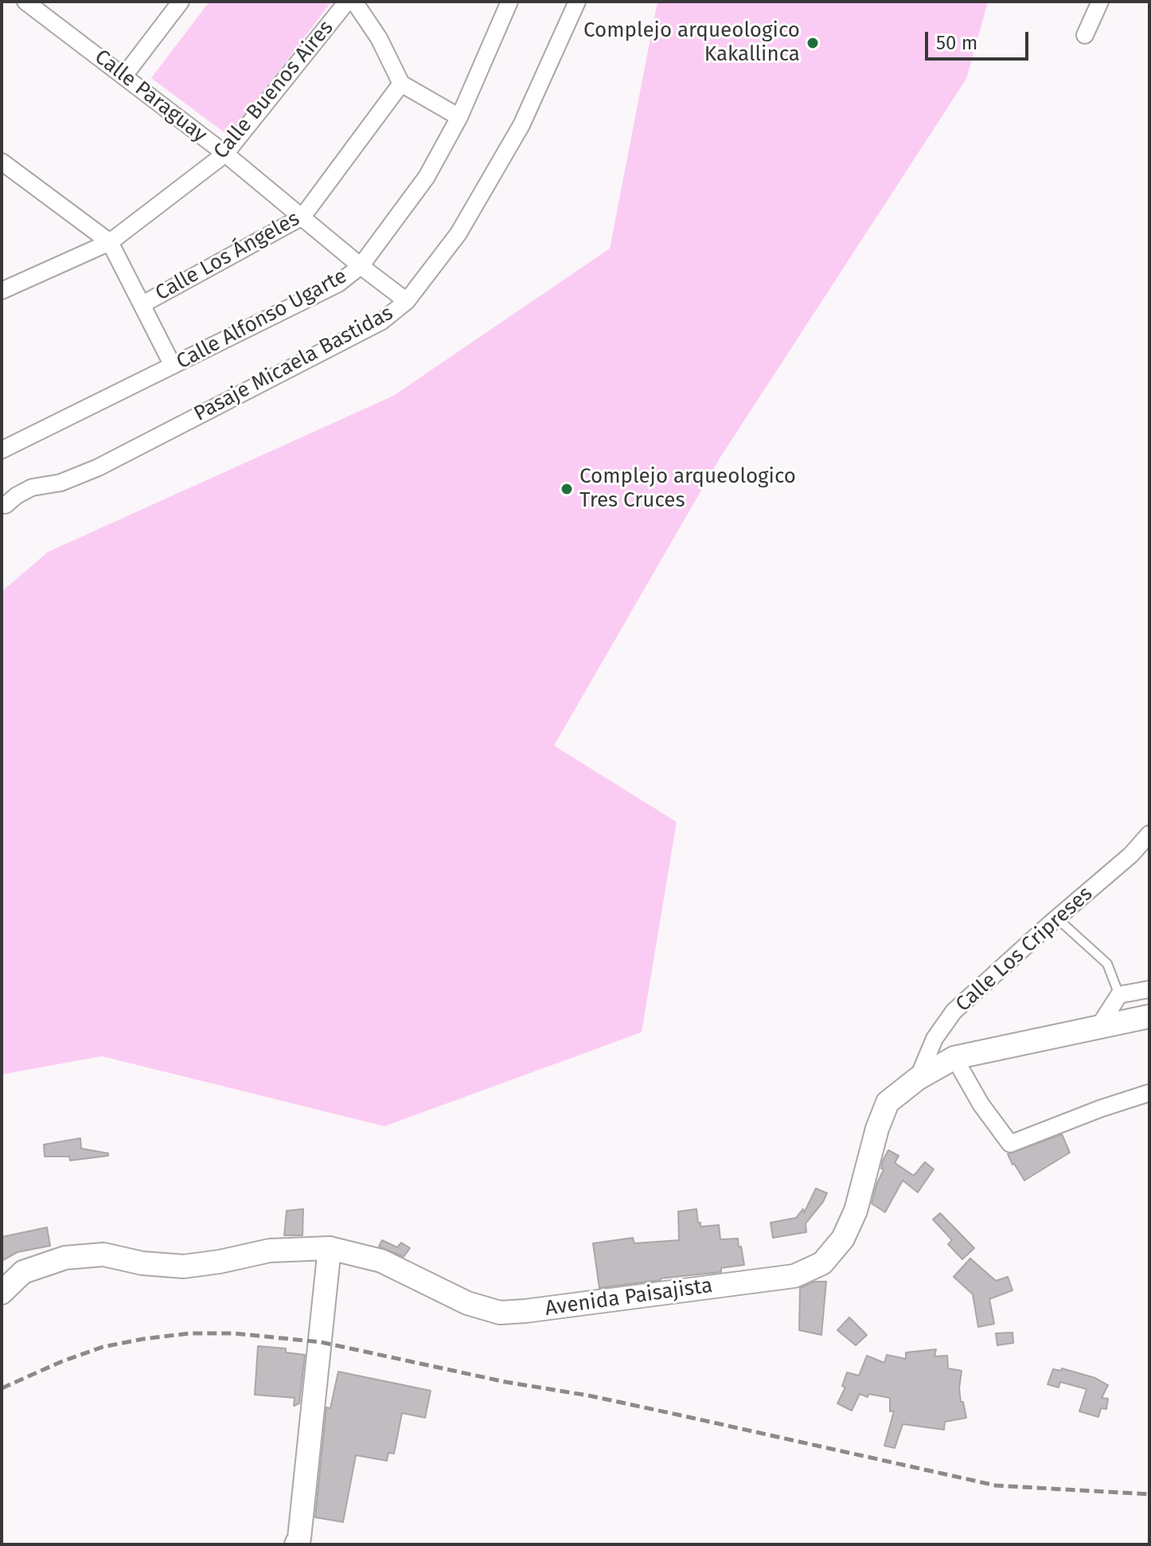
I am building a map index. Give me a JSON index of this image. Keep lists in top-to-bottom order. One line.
{"streets":{"main road":["Avenida Paisajista"],"street":["Calle Buenos Aires","Calle Paraguay","Calle Los Ángeles","Calle Alfonso Ugarte","Pasaje Micaela Bastidas","Calle Los Cripreses"]},"crossings":[["Calle Buenos Aires","Calle Paraguay"],["Calle Paraguay","Calle Los Ángeles"],["Calle Paraguay","Calle Alfonso Ugarte"],["Calle Paraguay","Pasaje Micaela Bastidas"],["Calle Los Cripreses","Avenida Paisajista"]],"places":["Complejo arqueologico Kakallinca","Complejo arqueologico Tres Cruces"],"scale_bar":"50 m"}
